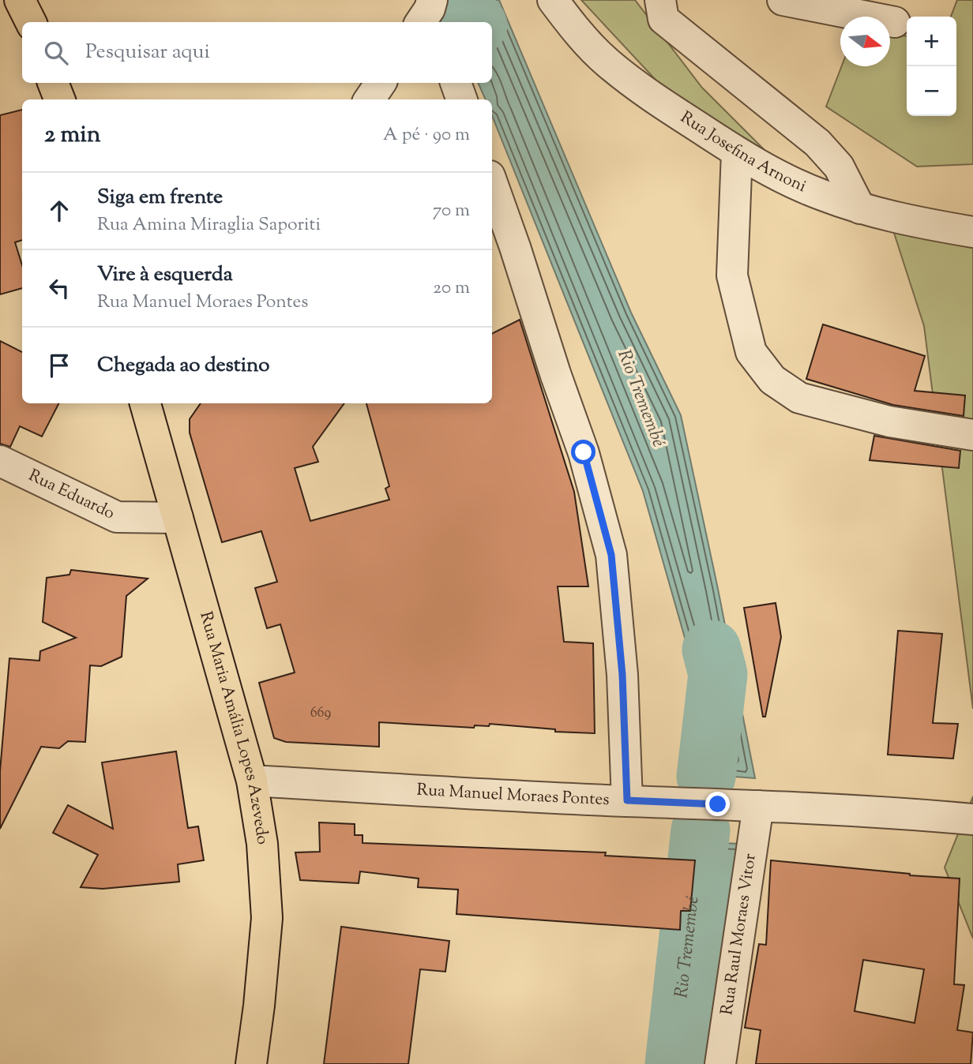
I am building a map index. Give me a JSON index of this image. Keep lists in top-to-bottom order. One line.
{"streets":{"main road":["Rua Maria Amália Lopes Azevedo"],"street":["Rua Josefina Arnoni","Rua Eduardo","Rua Manuel Moraes Pontes","Rua Raul Moraes Vitor"]},"crossings":[["Rua Eduardo","Rua Maria Amália Lopes Azevedo"],["Rua Maria Amália Lopes Azevedo","Rua Manuel Moraes Pontes"],["Rua Manuel Moraes Pontes","Rua Raul Moraes Vitor"]],"water":["Rio Tremembé"],"house_numbers":["669"],"north":"right","page":{"map_buttons":["+","−"],"search":"Pesquisar aqui","heading":["2 min","A pé · 90 m"],"list":[["Siga em frente","Rua Amina Miraglia Saporiti","70 m"],["Vire à esquerda","Rua Manuel Moraes Pontes","20 m"],"Chegada ao destino"]}}
